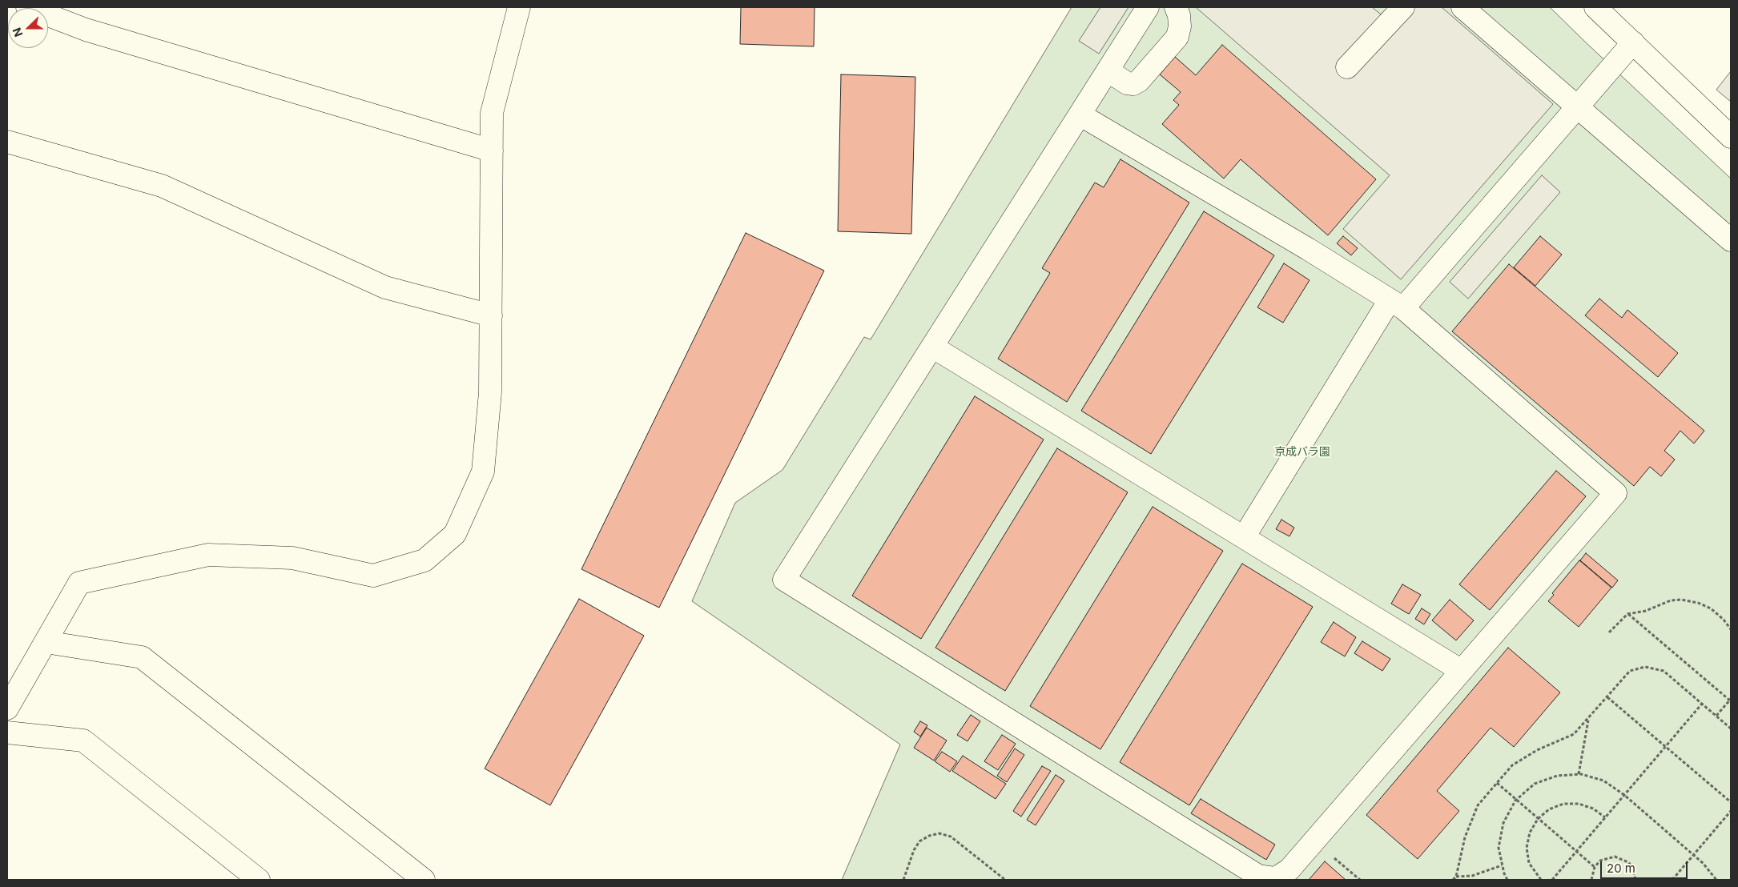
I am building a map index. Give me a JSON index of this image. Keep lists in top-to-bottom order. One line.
{"parks":["京成バラ園"],"scale_bar":"20 m","north":"left"}
